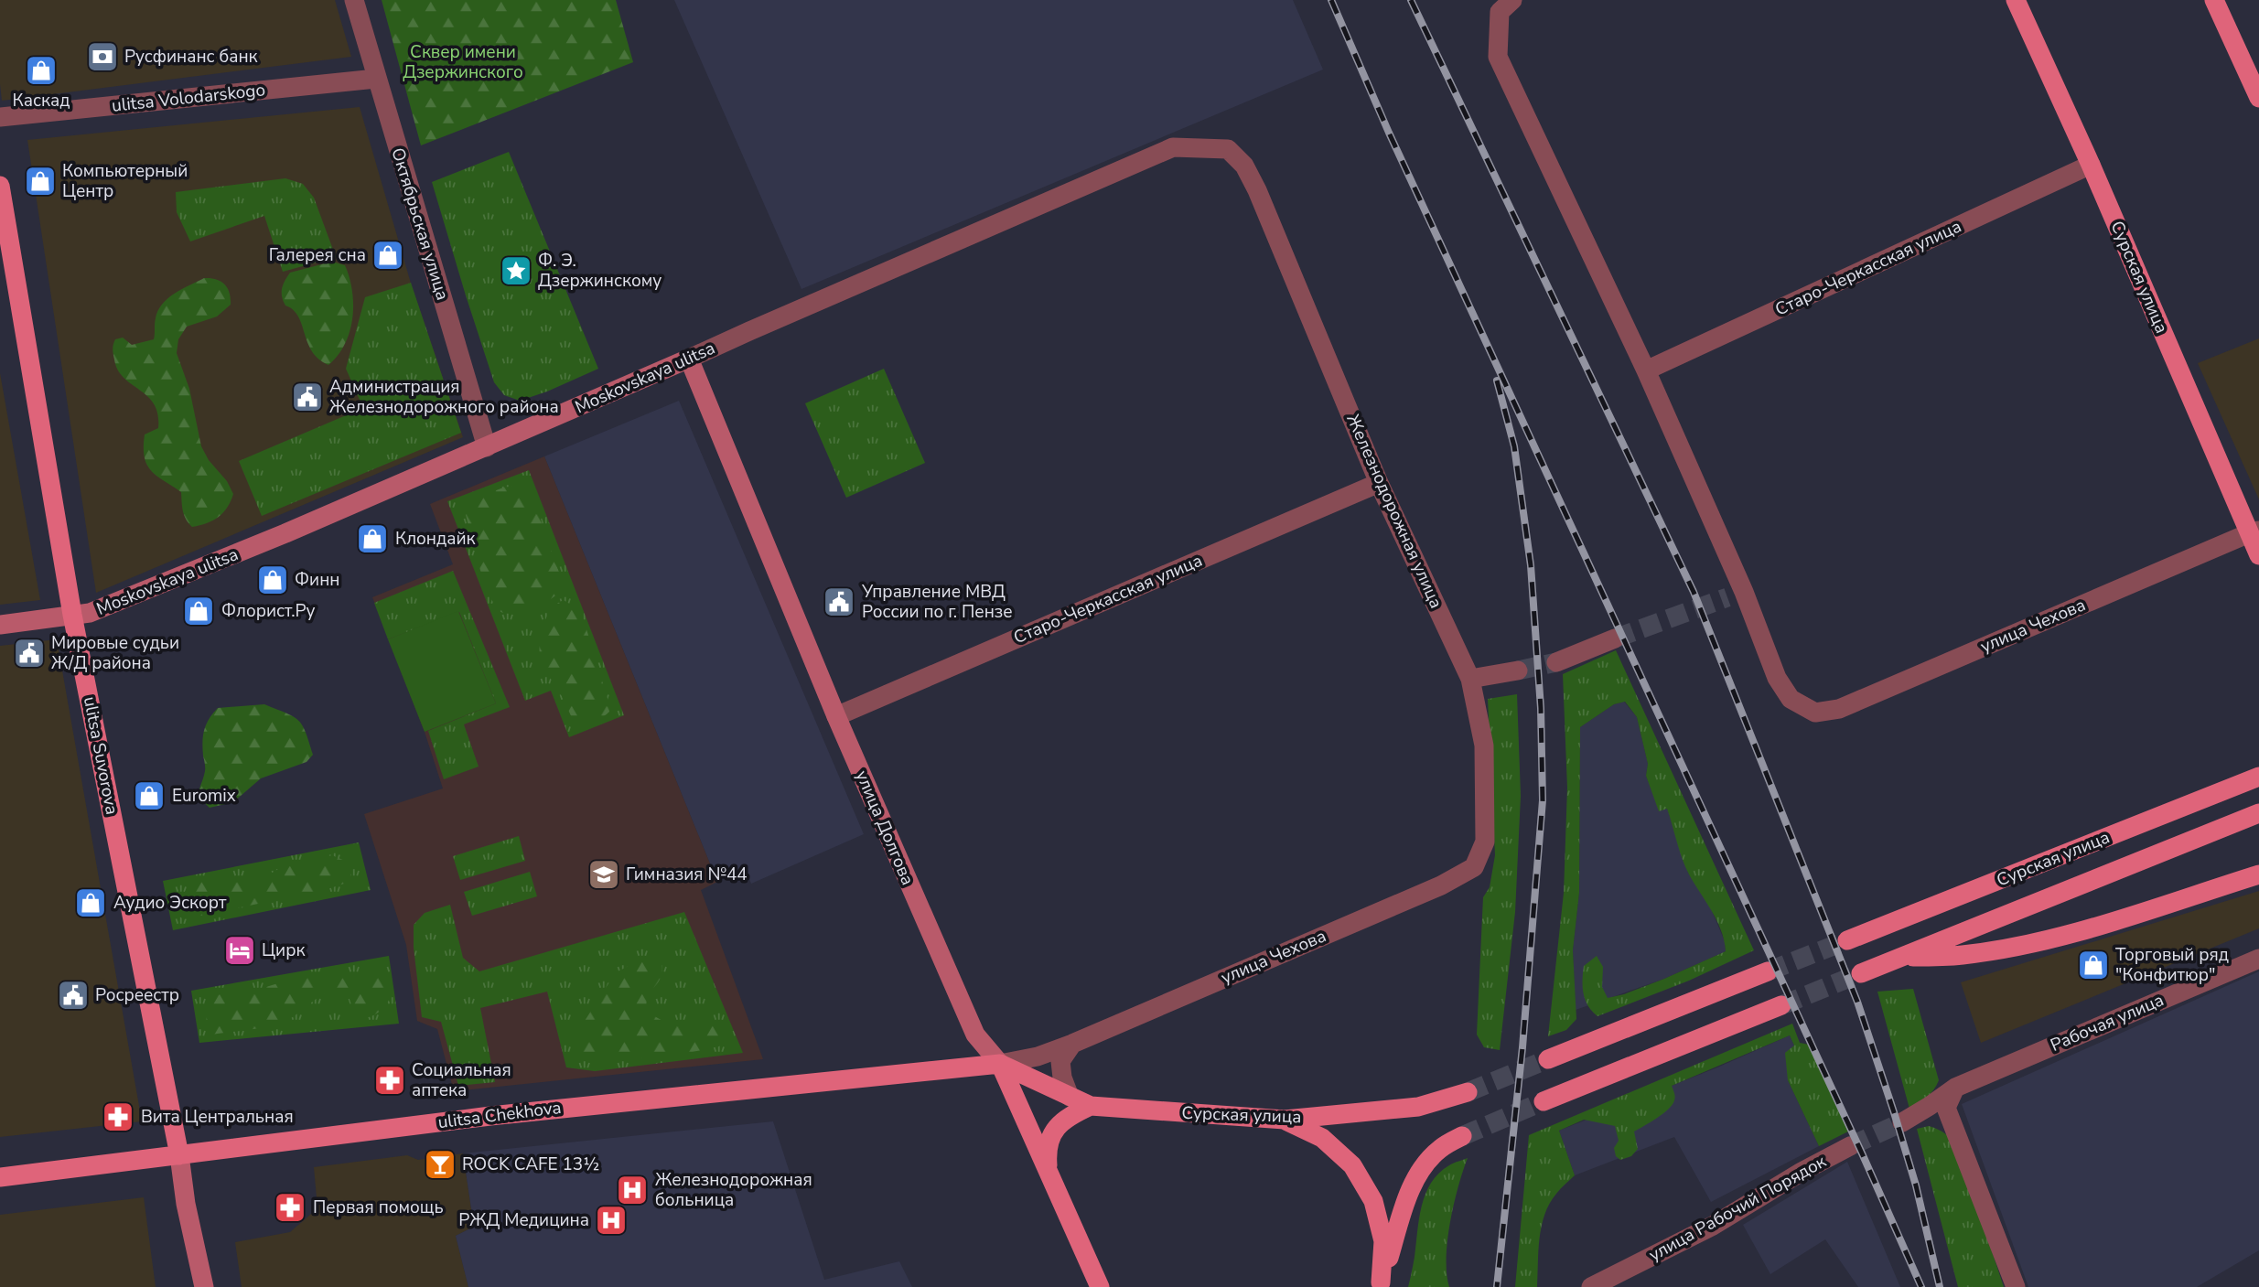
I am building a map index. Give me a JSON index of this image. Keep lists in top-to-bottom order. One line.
{"streets":{"main road":["Сурская улица","Moskovskaya ulitsa","ulitsa Suvorova","улица Долгова","ulitsa Chekhova"],"street":["ulitsa Volodarskogo","Октябрьская улица","Старо-Черкасская улица","Железнодорожная улица","улица Чехова","Рабочая улица","улица Рабочий Порядок"]},"crossings":[["ulitsa Volodarskogo","Октябрьская улица"],["Октябрьская улица","Moskovskaya ulitsa"],["Старо-Черкасская улица","Сурская улица"],["Старо-Черкасская улица","Железнодорожная улица"],["Старо-Черкасская улица","улица Чехова"],["Старо-Черкасская улица","улица Долгова"],["Сурская улица","улица Чехова"],["Сурская улица","улица Долгова"],["Сурская улица","ulitsa Chekhova"],["Moskovskaya ulitsa","Железнодорожная улица"],["Moskovskaya ulitsa","ulitsa Suvorova"],["Moskovskaya ulitsa","улица Долгова"],["Железнодорожная улица","улица Чехова"],["улица Чехова","улица Долгова"],["улица Чехова","ulitsa Chekhova"],["ulitsa Suvorova","ulitsa Chekhova"],["улица Долгова","ulitsa Chekhova"]],"parks":["Сквер имени Дзержинского"],"places":{"bank":["Русфинанс банк"],"shop":["Каскад","Компьютерный Центр","Галерея сна","Клондайк","Финн","Флорист.Ру","Euromix","Аудио Эскорт","Торговый ряд \"Конфитюр\""],"place":["Ф. Э. Дзержинскому"],"public building":["Администрация Железнодорожного района","Управление МВД России по г. Пензе","Мировые судьи Ж/Д района","Росреестр"],"school or university":["Гимназия №44"],"hotel":["Цирк"],"pharmacy":["Социальная аптека","Вита Центральная","Первая помощь"],"bar":["ROCK CAFE 13½"],"hospital":["Железнодорожная больница","РЖД Медицина"]}}
